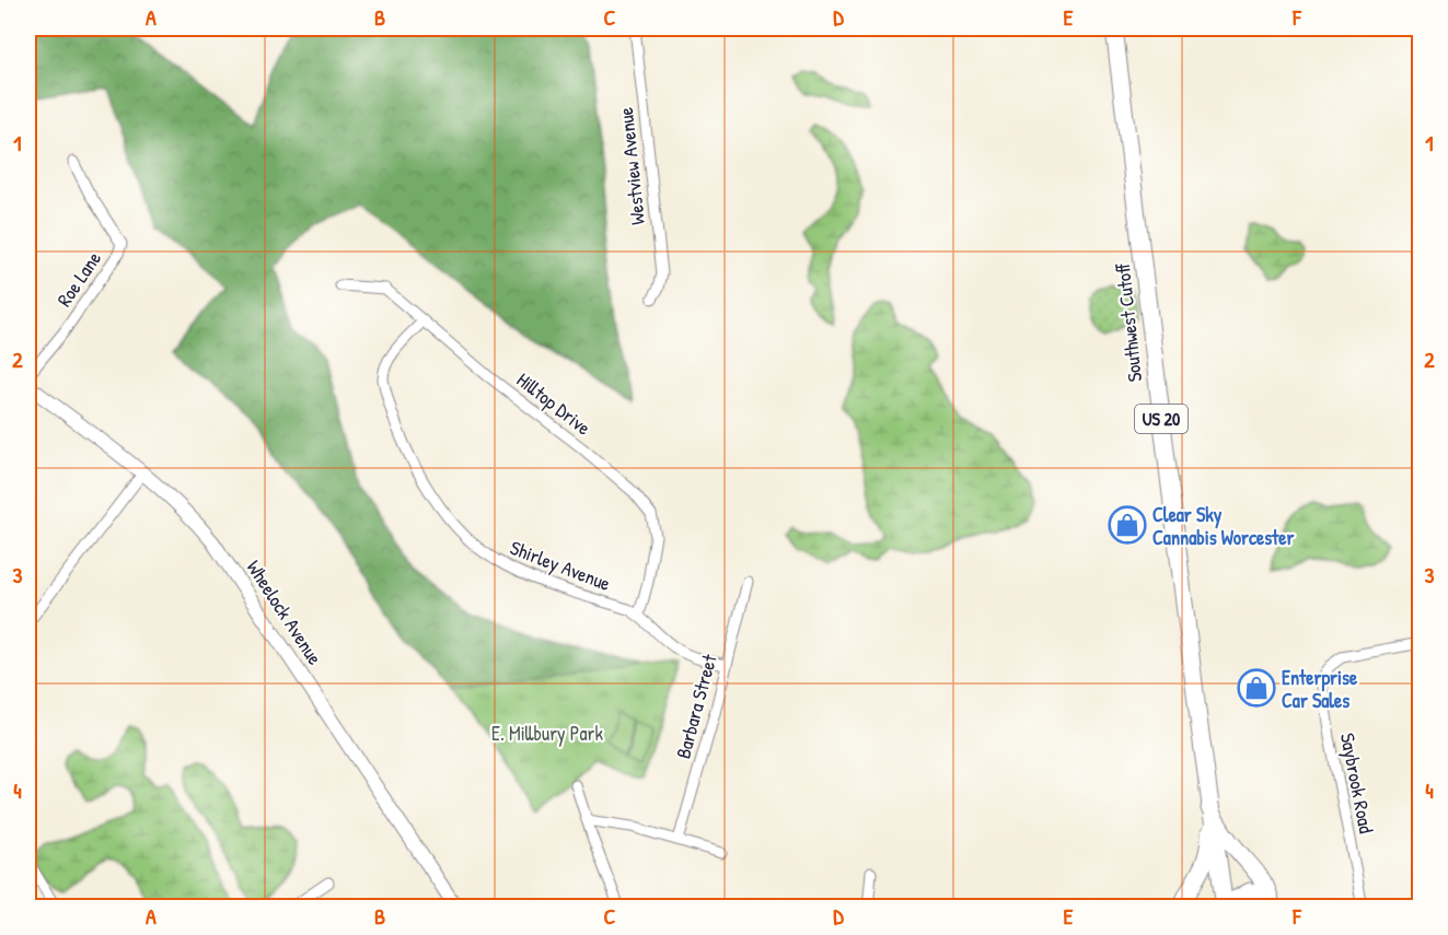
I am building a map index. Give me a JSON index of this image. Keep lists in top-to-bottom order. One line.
{"streets":{"main road":["Southwest Cutoff","US 20"],"street":["Westview Avenue","Roe Lane","Hilltop Drive","Shirley Avenue","Wheelock Avenue","Barbara Street","Saybrook Road"]},"crossings":[["Hilltop Drive","Shirley Avenue"],["Shirley Avenue","Barbara Street"]],"parks":["E. Millbury Park"],"places":{"shop":["Clear Sky Cannabis Worcester","Enterprise Car Sales"]},"grid":{"columns":["A","B","C","D","E","F"],"rows":["1","2","3","4"]}}
